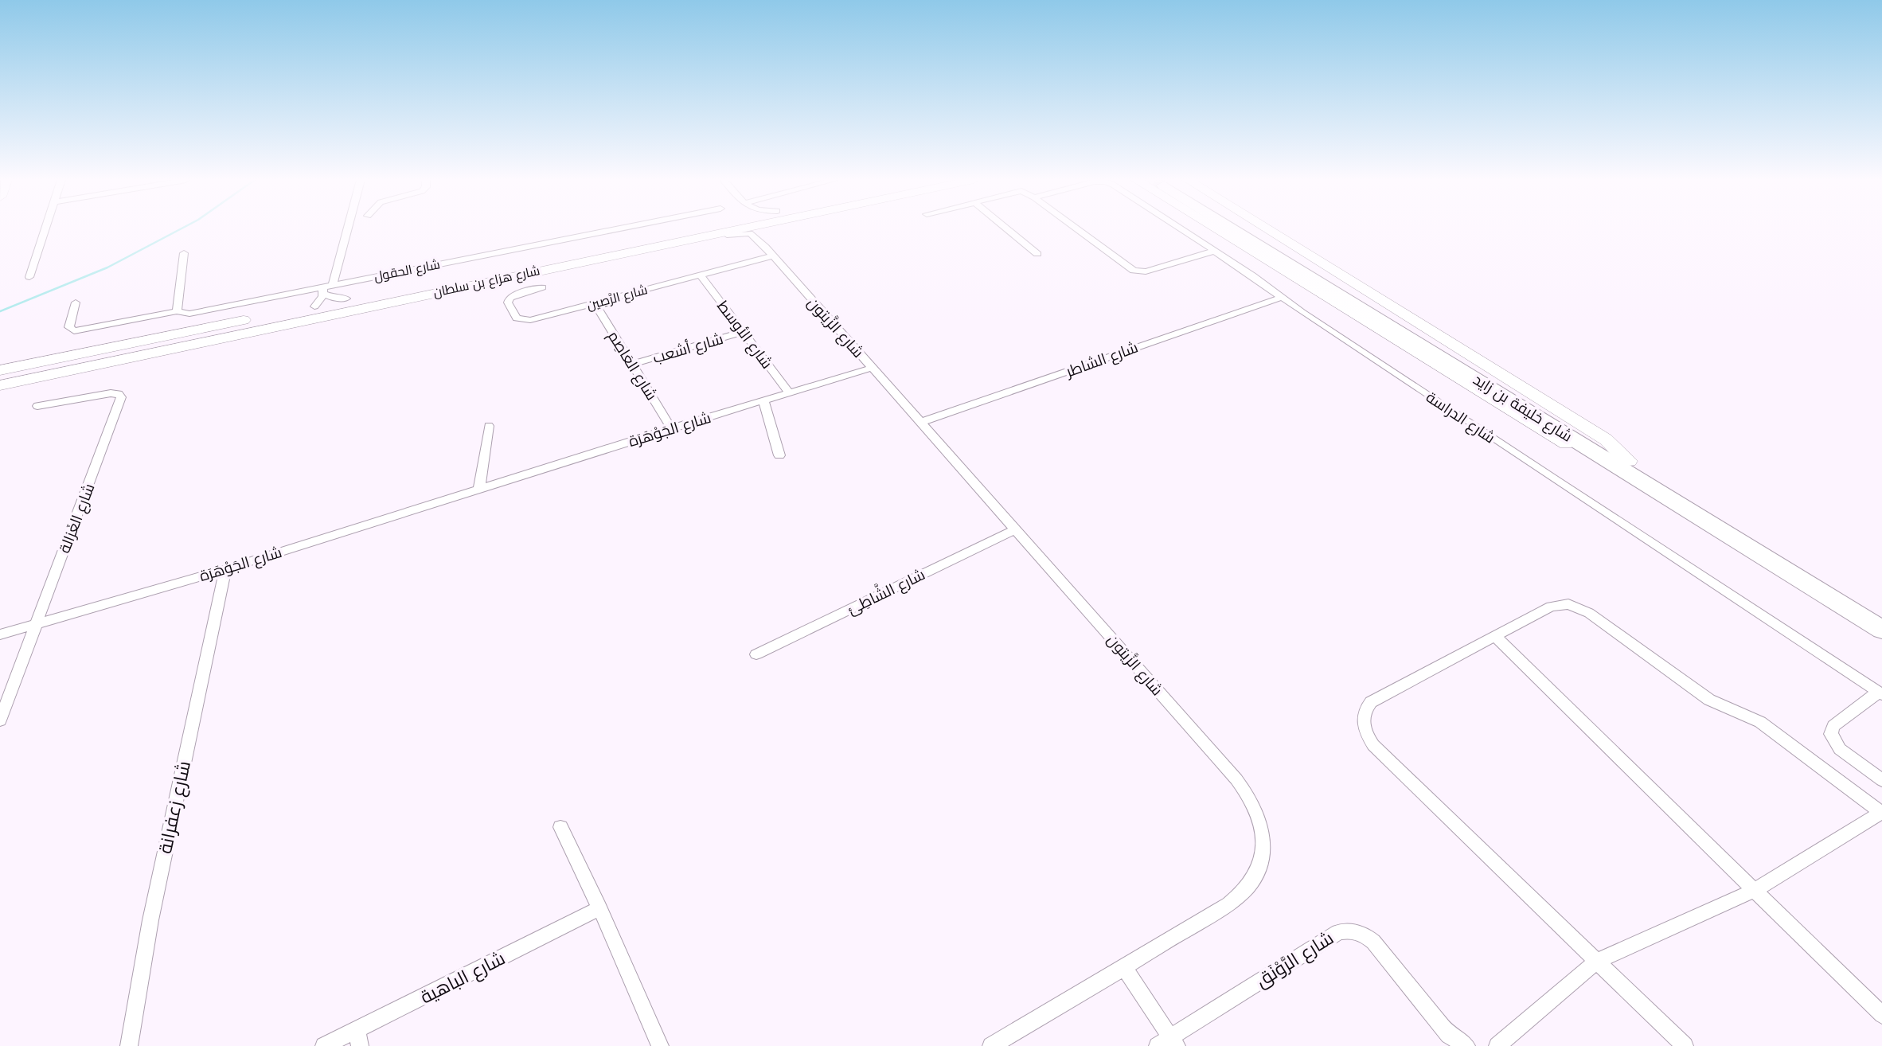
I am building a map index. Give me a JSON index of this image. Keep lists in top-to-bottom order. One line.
{"streets":{"highway":["شارع خليفة بن زايد"],"main road":["شارع هزاع بن سلطان"],"street":["شارع الحقول","شارع الرَّصِين","شارع الزَّيتون","شارع الأوسط","شارع أشعب","شارع الشاطر","شارع العَاصِم","شارع الدراسة","شارع الجَوْهَرَة","شارع الغَزالة","شارع الشَّاطِئ","شارع زعفرانة","شارع الرَّوْنَق","شارع الباهية"]},"crossings":[["شارع الحقول","شارع هزاع بن سلطان"],["شارع الرَّصِين","شارع الزَّيتون"],["شارع الرَّصِين","شارع الأوسط"],["شارع الرَّصِين","شارع العَاصِم"],["شارع الزَّيتون","شارع الشاطر"],["شارع الزَّيتون","شارع الجَوْهَرَة"],["شارع الزَّيتون","شارع الشَّاطِئ"],["شارع الزَّيتون","شارع الرَّوْنَق"],["شارع الأوسط","شارع أشعب"],["شارع الأوسط","شارع الجَوْهَرَة"],["شارع أشعب","شارع العَاصِم"],["شارع الشاطر","شارع الدراسة"],["شارع العَاصِم","شارع الجَوْهَرَة"],["شارع الجَوْهَرَة","شارع الغَزالة"],["شارع الجَوْهَرَة","شارع زعفرانة"]]}
